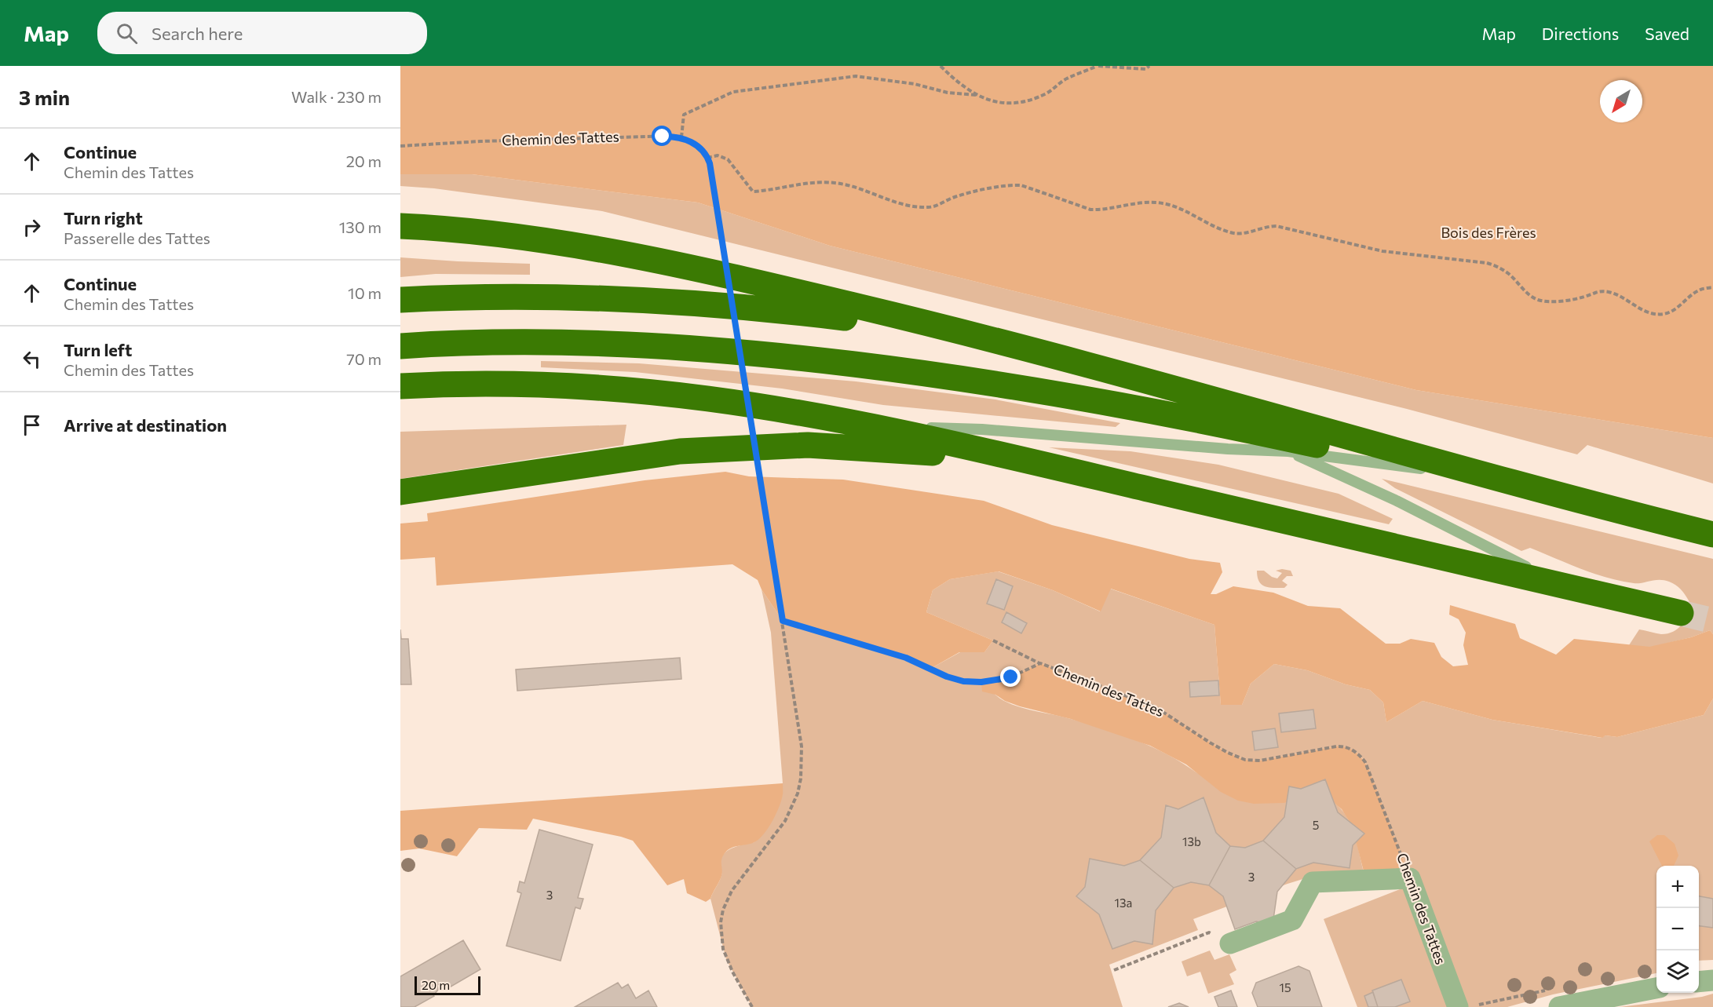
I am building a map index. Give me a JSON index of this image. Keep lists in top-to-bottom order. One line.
{"streets":{"street":["Chemin des Tattes"]},"parks":["Bois des Frères"],"house_numbers":["5","13b","3","3","13a","15"],"scale_bar":"20 m","north":"bottom left","page":{"header":"Map","search":"Search here","nav":["Map","Directions","Saved"],"heading":["3 min","Walk · 230 m"],"list":[["Continue","Chemin des Tattes","20 m"],["Turn right","Passerelle des Tattes","130 m"],["Continue","Chemin des Tattes","10 m"],["Turn left","Chemin des Tattes","70 m"],"Arrive at destination"],"map_buttons":["+","−"],"scale":"20 m"}}
